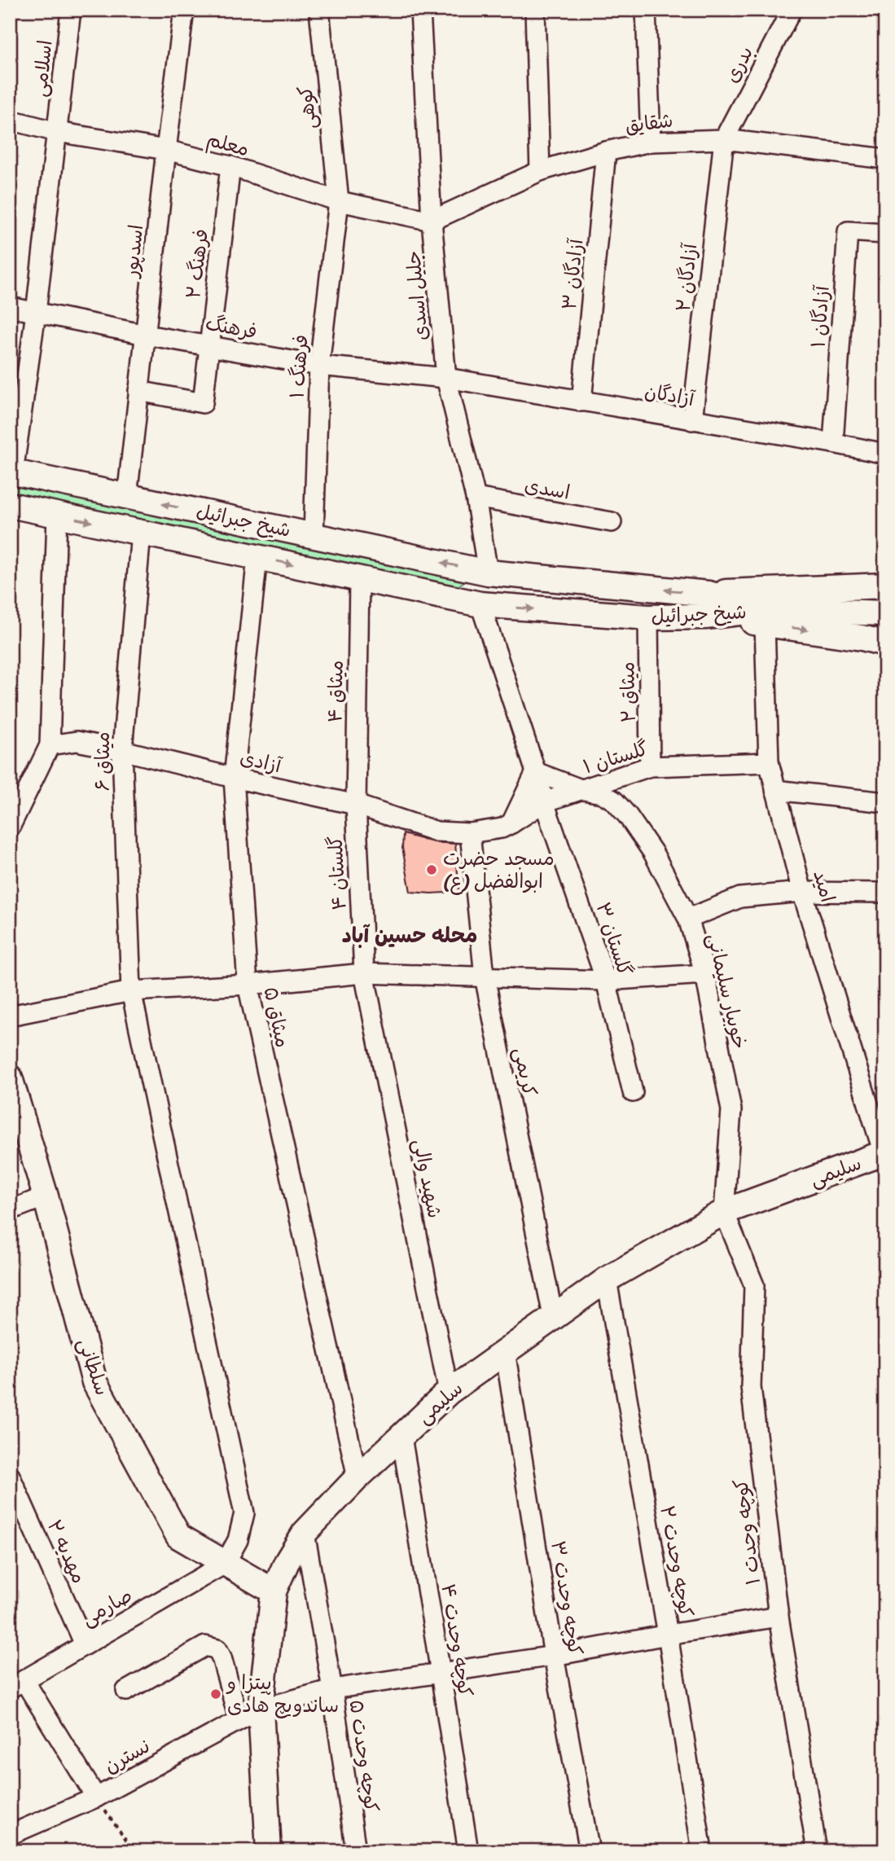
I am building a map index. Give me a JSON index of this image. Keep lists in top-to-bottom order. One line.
{"streets":{"street":["بدری","اسلامی","کوهی","شقایق","معلم","اسدپور","فرهنگ ۲","آزادگان ۳","آزادگان ۲","جلیل اسدی","آزادگان ۱","فرهنگ","فرهنگ ۱","آزادگان","اسدی","شیخ جبرائیل","میثاق ۴","میثاق ۲","گلستان ۱","میثاق ۶","آزادی","گلستان ۴","امید","گلستان ۳","خوبیار سلیمانی","میثاق ۵","کریمی","سلیمی","شهید والی","سلطانی","کوچه وحدت ۱","مهدیه ۲","کوچه وحدت ۲","کوچه وحدت ۳","صارمی","کوچه وحدت ۴","نسترن","کوچه وحدت ۵"]},"crossings":[["بدری","شقایق"],["بدری","آزادگان ۲"],["اسلامی","معلم"],["اسلامی","فرهنگ"],["اسلامی","شیخ جبرائیل"],["کوهی","معلم"],["کوهی","فرهنگ ۱"],["شقایق","معلم"],["شقایق","آزادگان ۳"],["شقایق","آزادگان ۲"],["شقایق","جلیل اسدی"],["معلم","اسدپور"],["معلم","فرهنگ ۲"],["معلم","جلیل اسدی"],["معلم","فرهنگ ۱"],["اسدپور","فرهنگ ۲"],["اسدپور","فرهنگ"],["اسدپور","شیخ جبرائیل"],["فرهنگ ۲","فرهنگ"],["آزادگان ۳","آزادگان"],["آزادگان ۲","آزادگان"],["جلیل اسدی","فرهنگ"],["جلیل اسدی","آزادگان"],["جلیل اسدی","اسدی"],["جلیل اسدی","شیخ جبرائیل"],["آزادگان ۱","آزادگان"],["فرهنگ","فرهنگ ۱"],["فرهنگ","آزادگان"],["فرهنگ ۱","شیخ جبرائیل"],["شیخ جبرائیل","میثاق ۴"],["شیخ جبرائیل","میثاق ۲"],["شیخ جبرائیل","میثاق ۶"],["شیخ جبرائیل","امید"],["شیخ جبرائیل","میثاق ۵"],["میثاق ۴","آزادی"],["میثاق ۴","گلستان ۴"],["میثاق ۲","گلستان ۱"],["گلستان ۱","آزادی"],["گلستان ۱","امید"],["گلستان ۱","گلستان ۳"],["گلستان ۱","خوبیار سلیمانی"],["میثاق ۶","آزادی"],["میثاق ۶","سلطانی"],["میثاق ۶","صارمی"],["آزادی","گلستان ۴"],["آزادی","گلستان ۳"],["آزادی","میثاق ۵"],["آزادی","کریمی"],["گلستان ۴","شهید والی"],["امید","سلیمی"],["خوبیار سلیمانی","سلیمی"],["خوبیار سلیمانی","کوچه وحدت ۱"],["میثاق ۵","سلیمی"],["کریمی","سلیمی"],["سلیمی","شهید والی"],["سلیمی","سلطانی"],["سلیمی","کوچه وحدت ۱"],["سلیمی","کوچه وحدت ۲"],["سلیمی","کوچه وحدت ۳"],["سلیمی","کوچه وحدت ۴"],["سلیمی","نسترن"],["سلیمی","کوچه وحدت ۵"],["سلطانی","صارمی"],["کوچه وحدت ۱","نسترن"],["مهدیه ۲","صارمی"],["کوچه وحدت ۲","نسترن"],["کوچه وحدت ۳","نسترن"],["کوچه وحدت ۴","نسترن"],["نسترن","کوچه وحدت ۵"]],"districts":["محله حسین آباد"],"places":["مسجد حضرت ابوالفضل (ع)","پیتزا و ساندویچ هادی"]}
